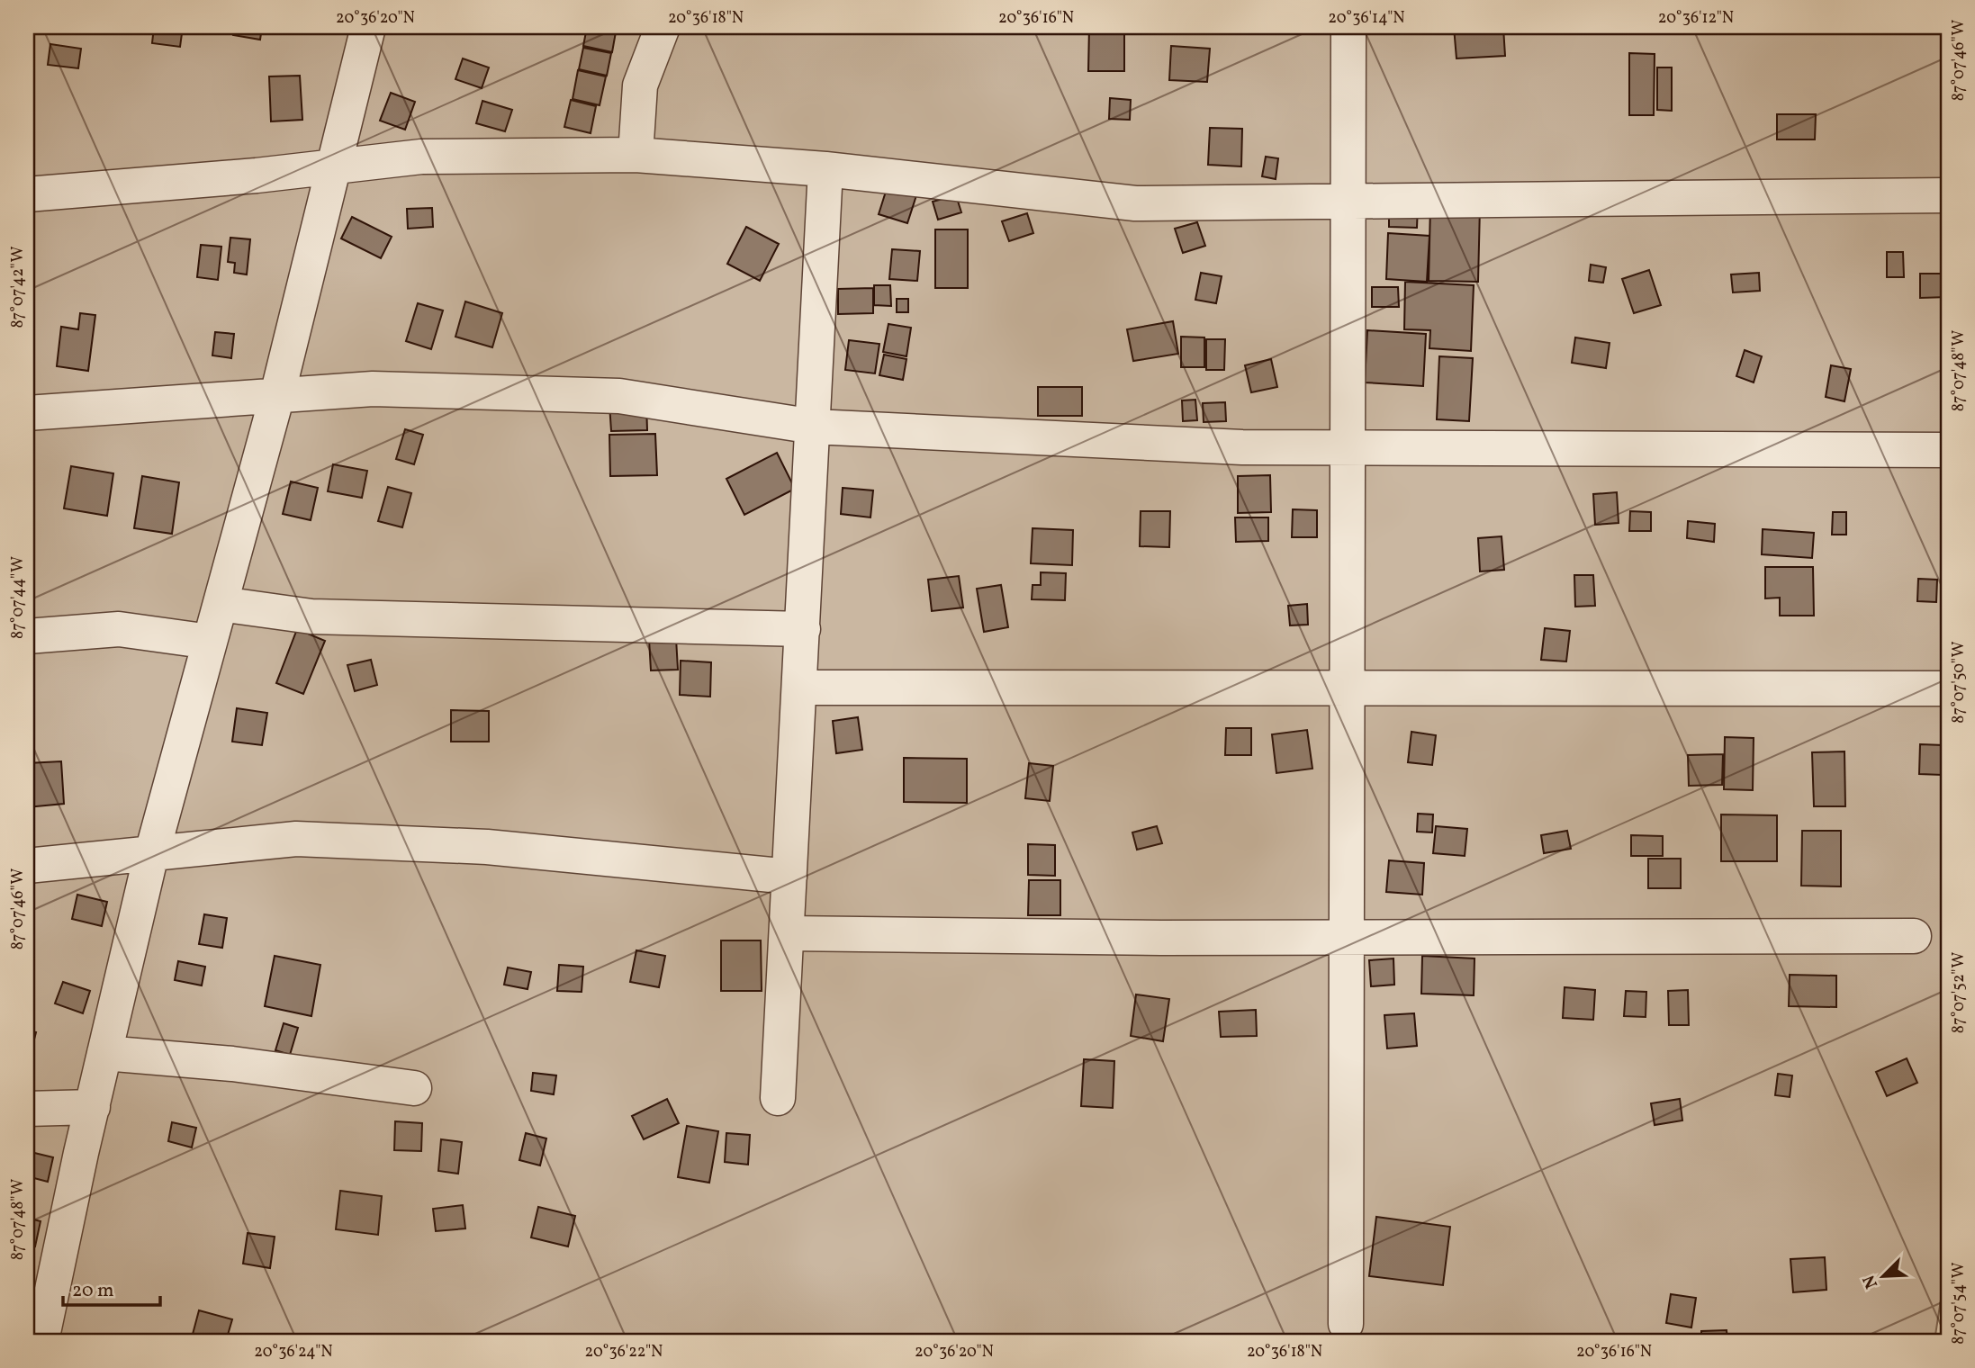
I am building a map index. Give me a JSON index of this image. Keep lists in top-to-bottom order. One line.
{"scale_bar":"20 m","north":"bottom left","coordinates":["20°36'20\"N","20°36'18\"N","20°36'16\"N","20°36'14\"N","20°36'12\"N","87°07'46\"W","87°07'42\"W","87°07'48\"W","87°07'44\"W","87°07'50\"W","87°07'52\"W","87°07'54\"W","20°36'24\"N","20°36'22\"N"]}
